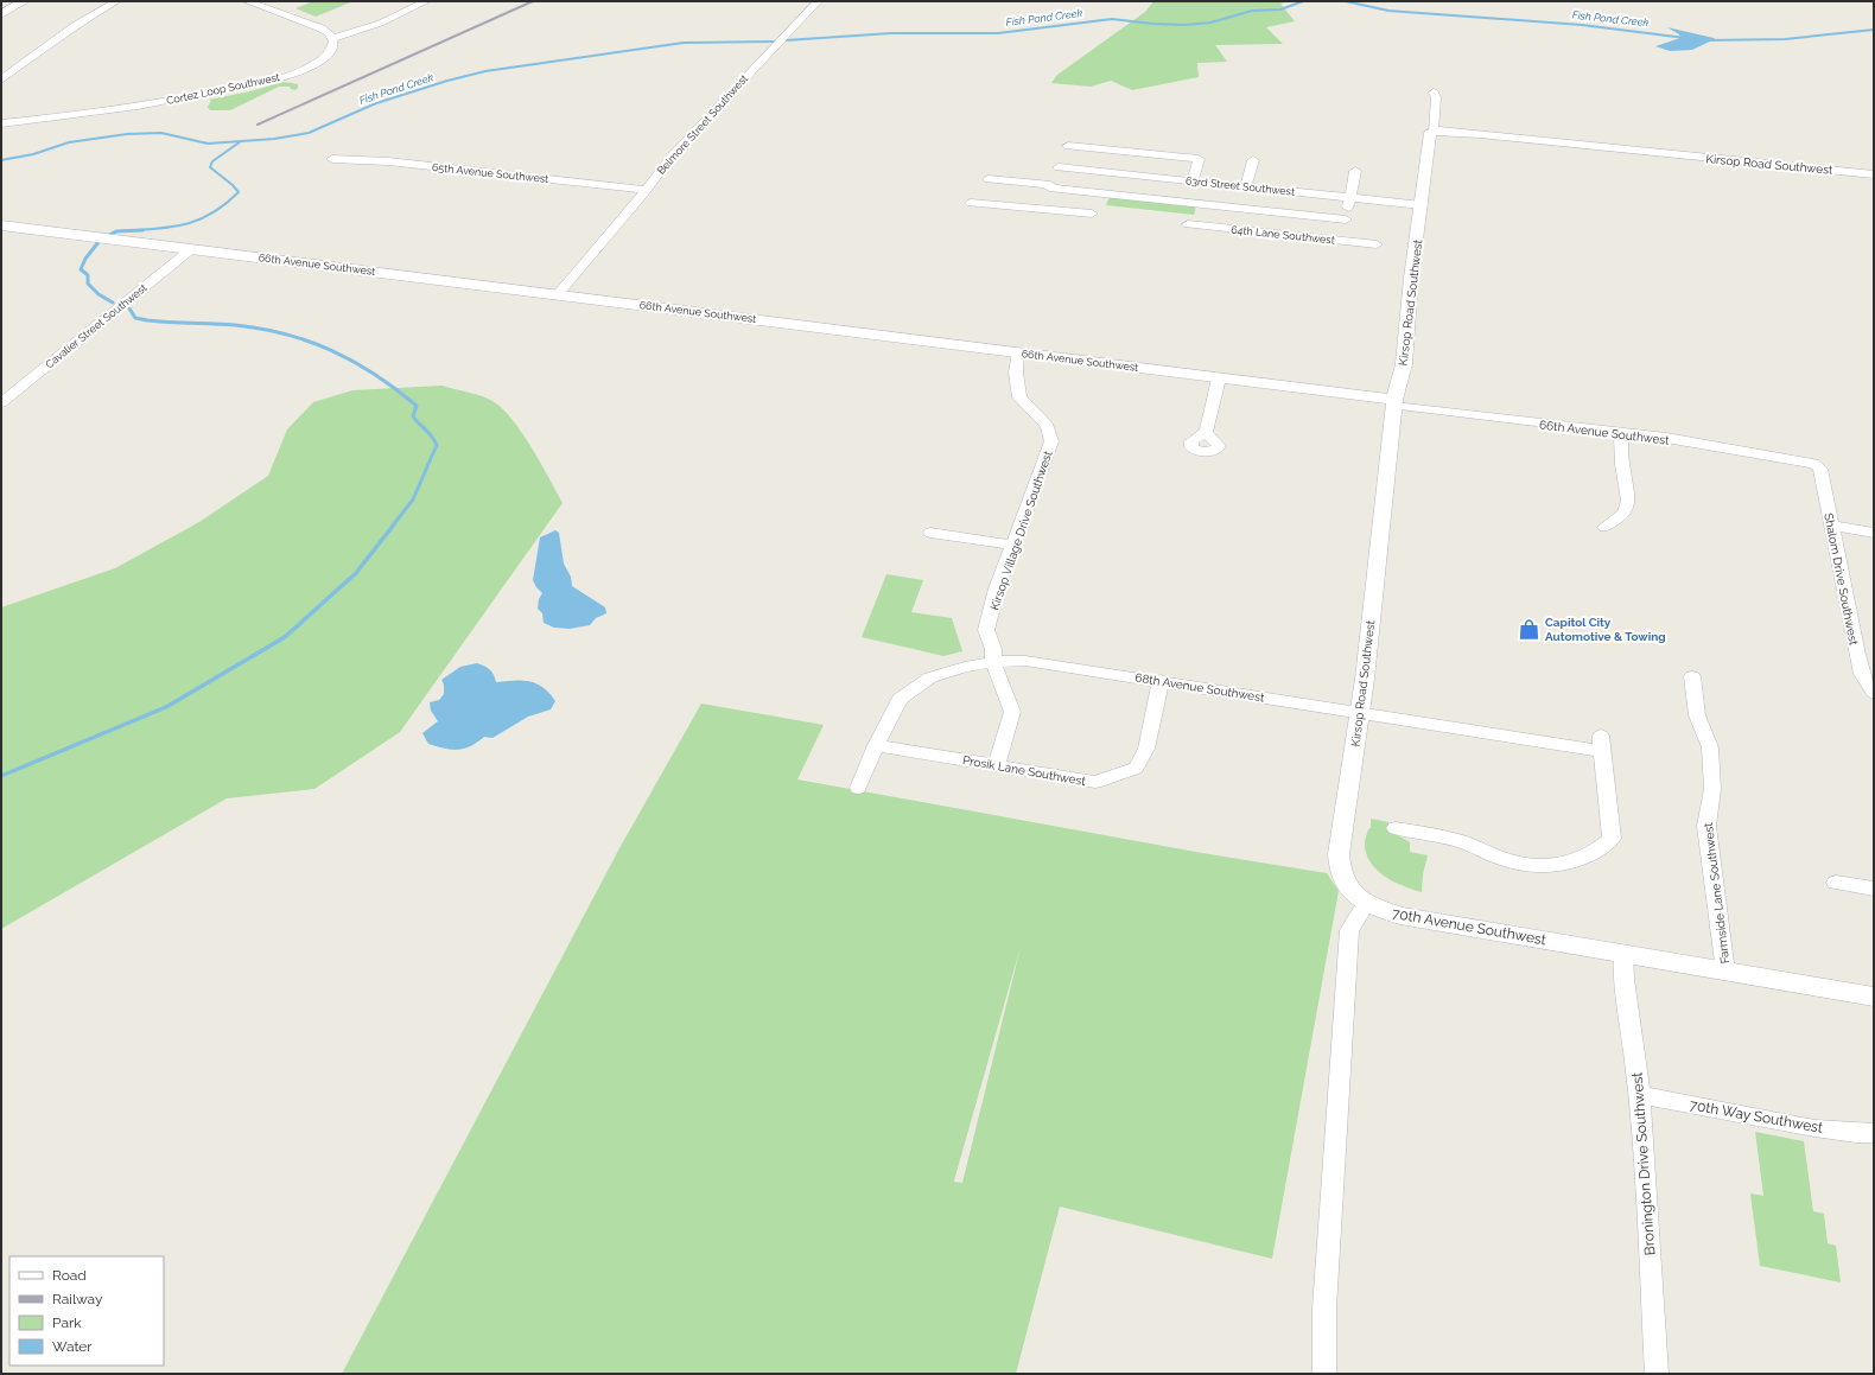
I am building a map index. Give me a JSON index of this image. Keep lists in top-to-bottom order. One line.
{"streets":{"street":["Cortez Loop Southwest","Belmore Street Southwest","Kirsop Road Southwest","65th Avenue Southwest","63rd Street Southwest","64th Lane Southwest","66th Avenue Southwest","Cavalier Street Southwest","Kirsop Village Drive Southwest","Shalom Drive Southwest","68th Avenue Southwest","Prosik Lane Southwest","Farmside Lane Southwest","70th Avenue Southwest","70th Way Southwest","Bronington Drive Southwest"]},"crossings":[["Belmore Street Southwest","65th Avenue Southwest"],["Belmore Street Southwest","66th Avenue Southwest"],["Kirsop Road Southwest","63rd Street Southwest"],["Kirsop Road Southwest","66th Avenue Southwest"],["Kirsop Road Southwest","68th Avenue Southwest"],["Kirsop Road Southwest","70th Avenue Southwest"],["66th Avenue Southwest","Cavalier Street Southwest"],["66th Avenue Southwest","Kirsop Village Drive Southwest"],["66th Avenue Southwest","Shalom Drive Southwest"],["Kirsop Village Drive Southwest","68th Avenue Southwest"],["Kirsop Village Drive Southwest","Prosik Lane Southwest"],["68th Avenue Southwest","Prosik Lane Southwest"],["Farmside Lane Southwest","70th Avenue Southwest"],["70th Avenue Southwest","Bronington Drive Southwest"],["70th Way Southwest","Bronington Drive Southwest"]],"water":["Fish Pond Creek"],"places":{"shop":["Capitol City Automotive & Towing"]},"legend":["Road","Railway","Park","Water"]}
